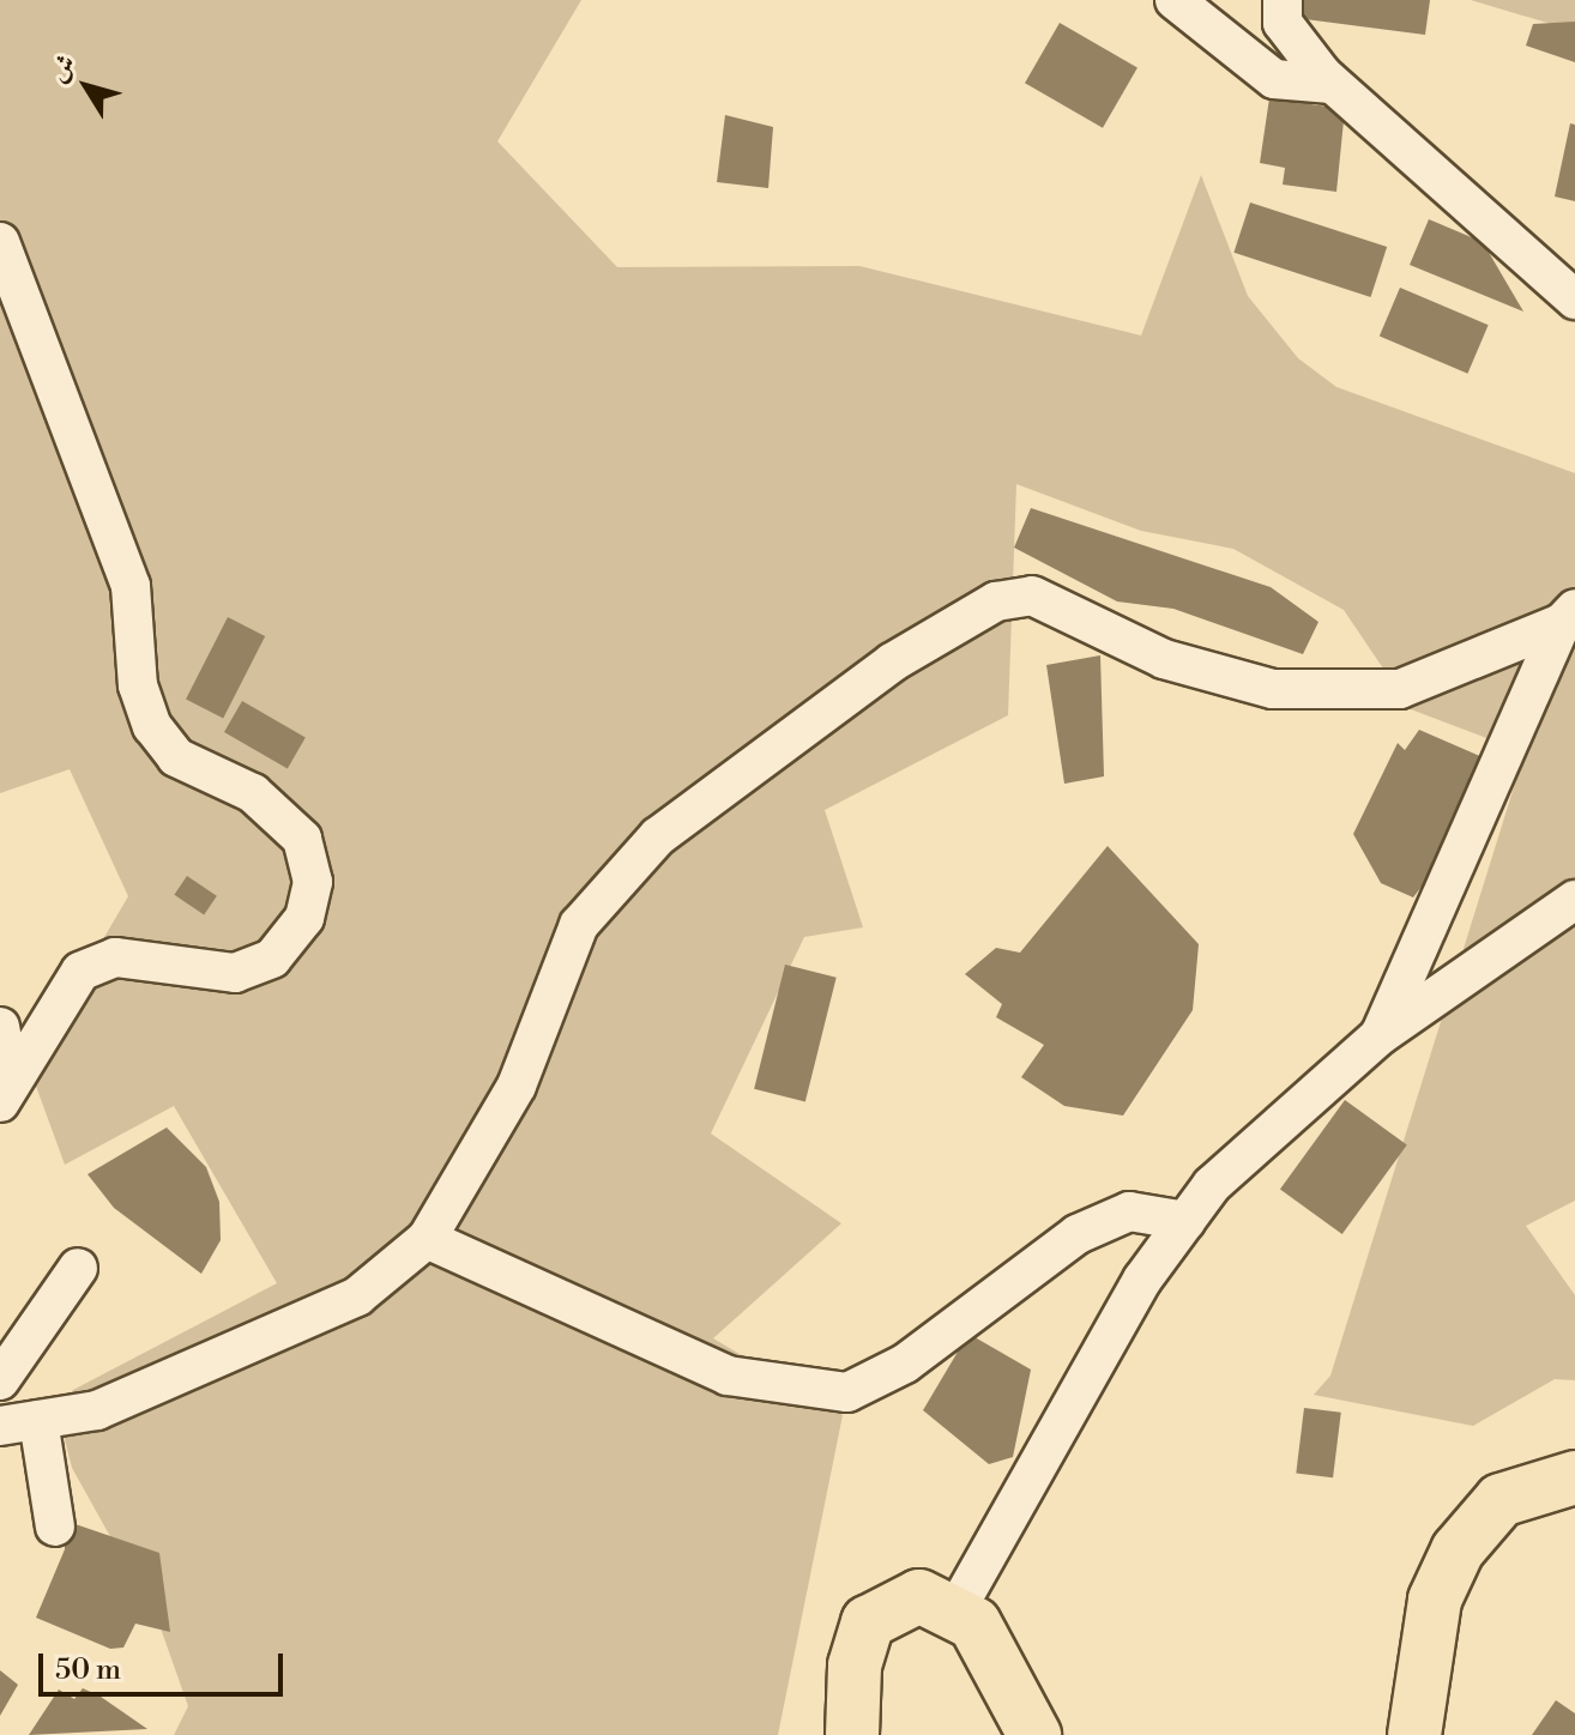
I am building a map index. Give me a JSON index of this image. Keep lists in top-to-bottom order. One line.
{"scale_bar":"50 m","north":"top left"}
